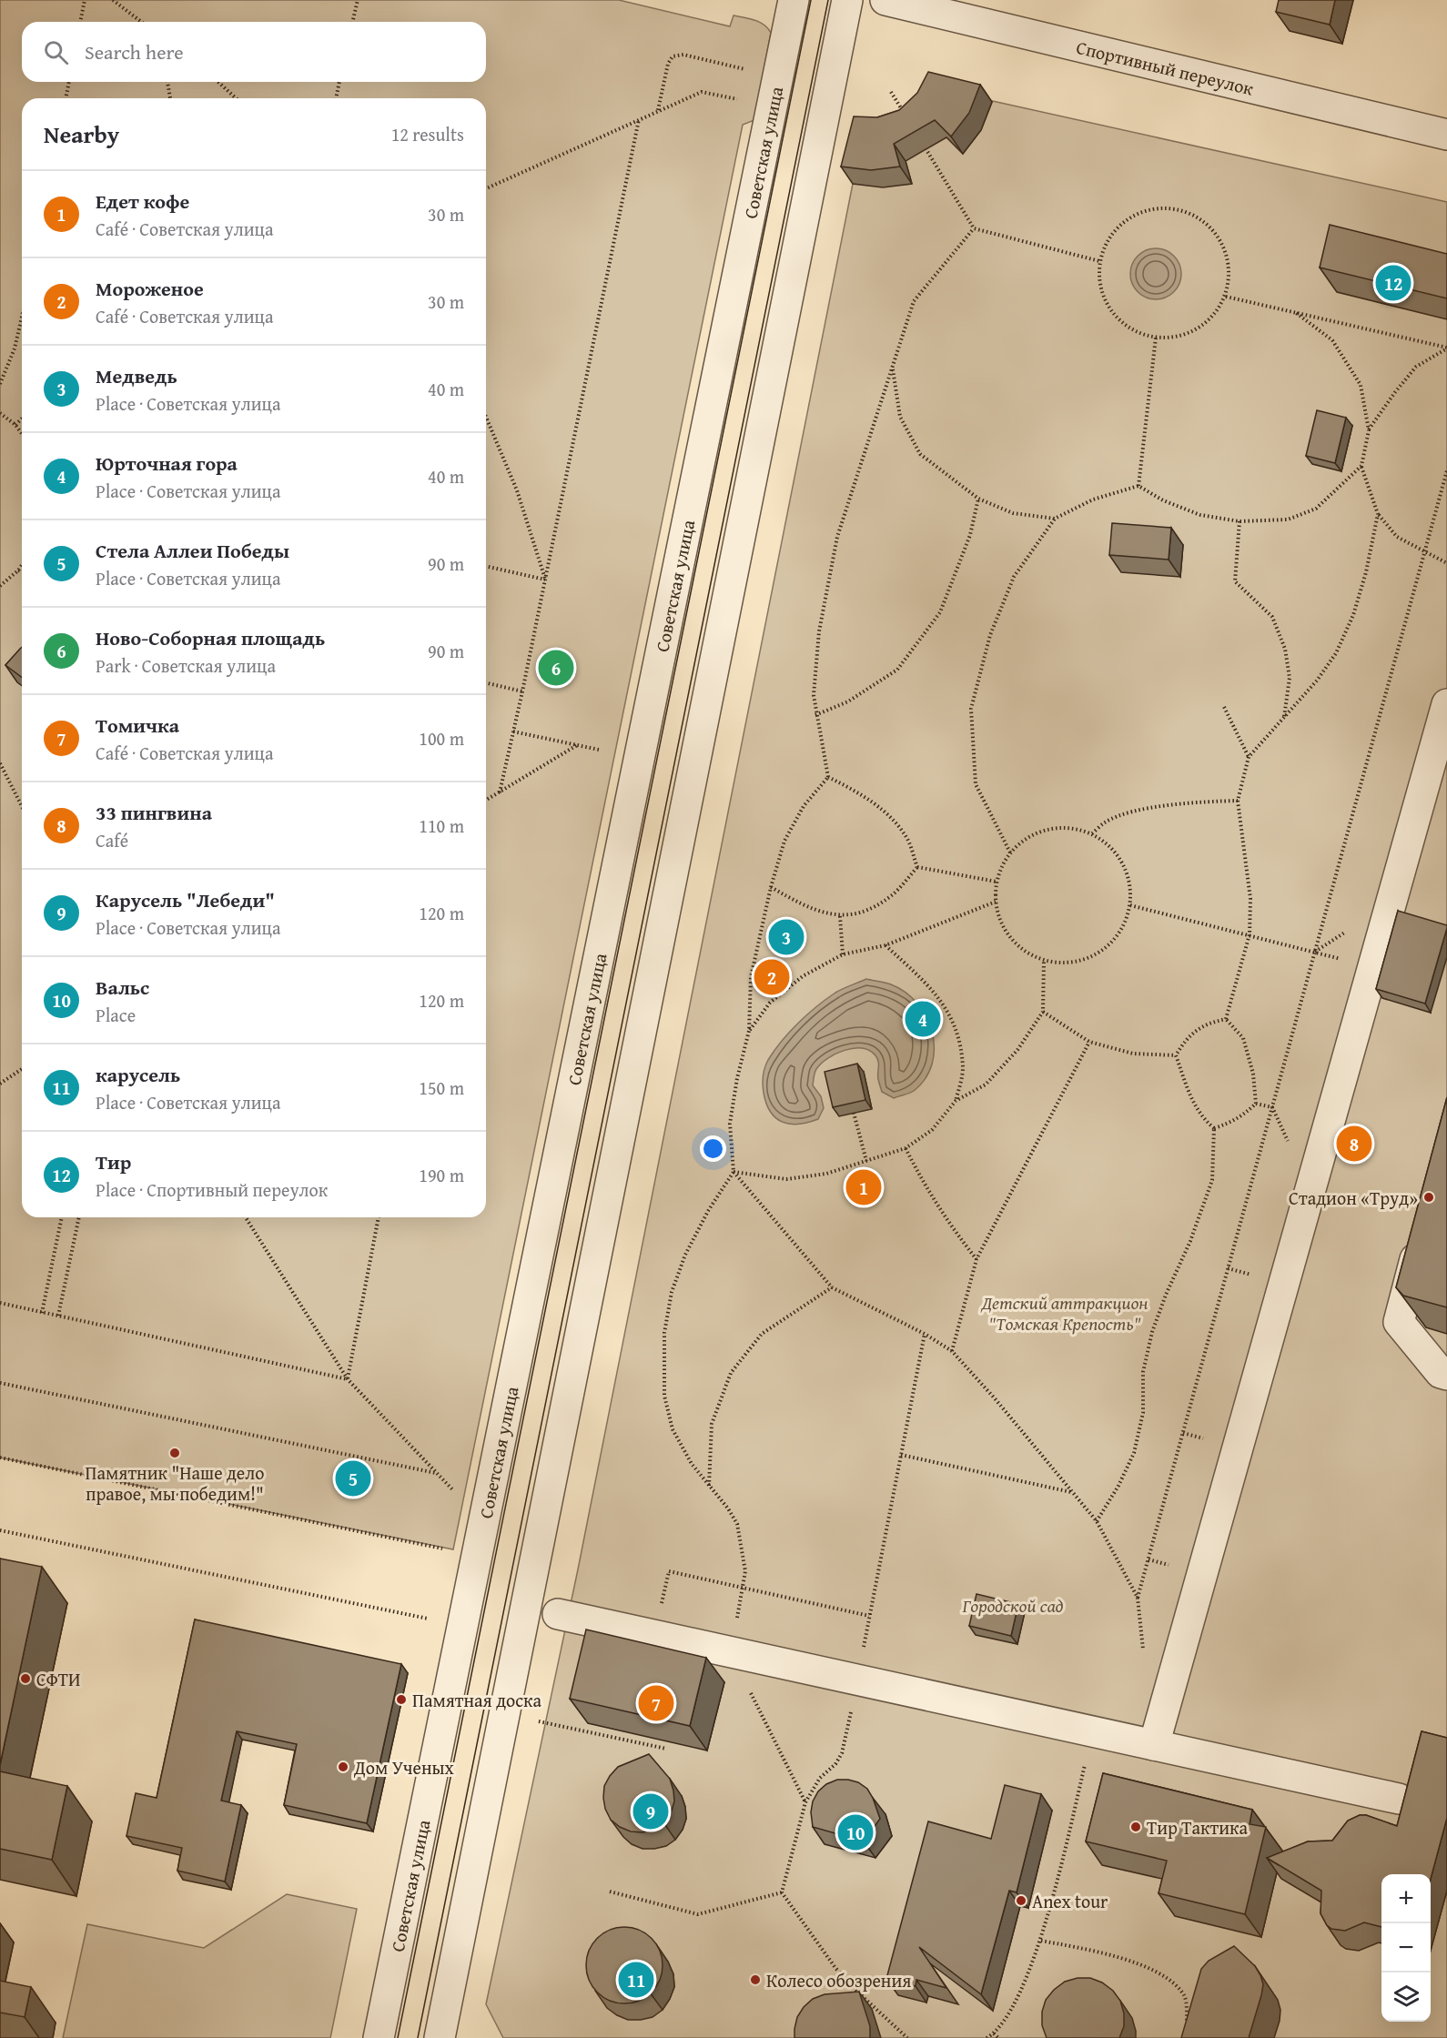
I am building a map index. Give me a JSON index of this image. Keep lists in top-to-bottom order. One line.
{"streets":{"street":["Спортивный переулок","Советская улица"]},"parks":["Детский аттракцион \"Томская Крепость\"","Городской сад"],"places":["Стадион «Труд»","Памятник \"Наше дело правое, мы победим!\"","СФТИ","Памятная доска","Дом Ученых","Тир Тактика","Anex tour","Колесо обозрения"],"page":{"search":"Search here","heading":["Nearby","12 results"],"list":[{"mark":"1","name":"Едет кофе","note":"Café · Советская улица","value":"30 m"},{"mark":"2","name":"Мороженое","note":"Café · Советская улица","value":"30 m"},{"mark":"3","name":"Медведь","note":"Place · Советская улица","value":"40 m"},{"mark":"4","name":"Юрточная гора","note":"Place · Советская улица","value":"40 m"},{"mark":"5","name":"Стела Аллеи Победы","note":"Place · Советская улица","value":"90 m"},{"mark":"6","name":"Ново-Соборная площадь","note":"Park · Советская улица","value":"90 m"},{"mark":"7","name":"Томичка","note":"Café · Советская улица","value":"100 m"},{"mark":"8","name":"33 пингвина","note":"Café","value":"110 m"},{"mark":"9","name":"Карусель \"Лебеди\"","note":"Place · Советская улица","value":"120 m"},{"mark":"10","name":"Вальс","note":"Place","value":"120 m"},{"mark":"11","name":"карусель","note":"Place · Советская улица","value":"150 m"},{"mark":"12","name":"Тир","note":"Place · Спортивный переулок","value":"190 m"}],"pins":["12","6","3","2","4","8","1","5","7","9","10","11"],"map_buttons":["+","−"]}}
